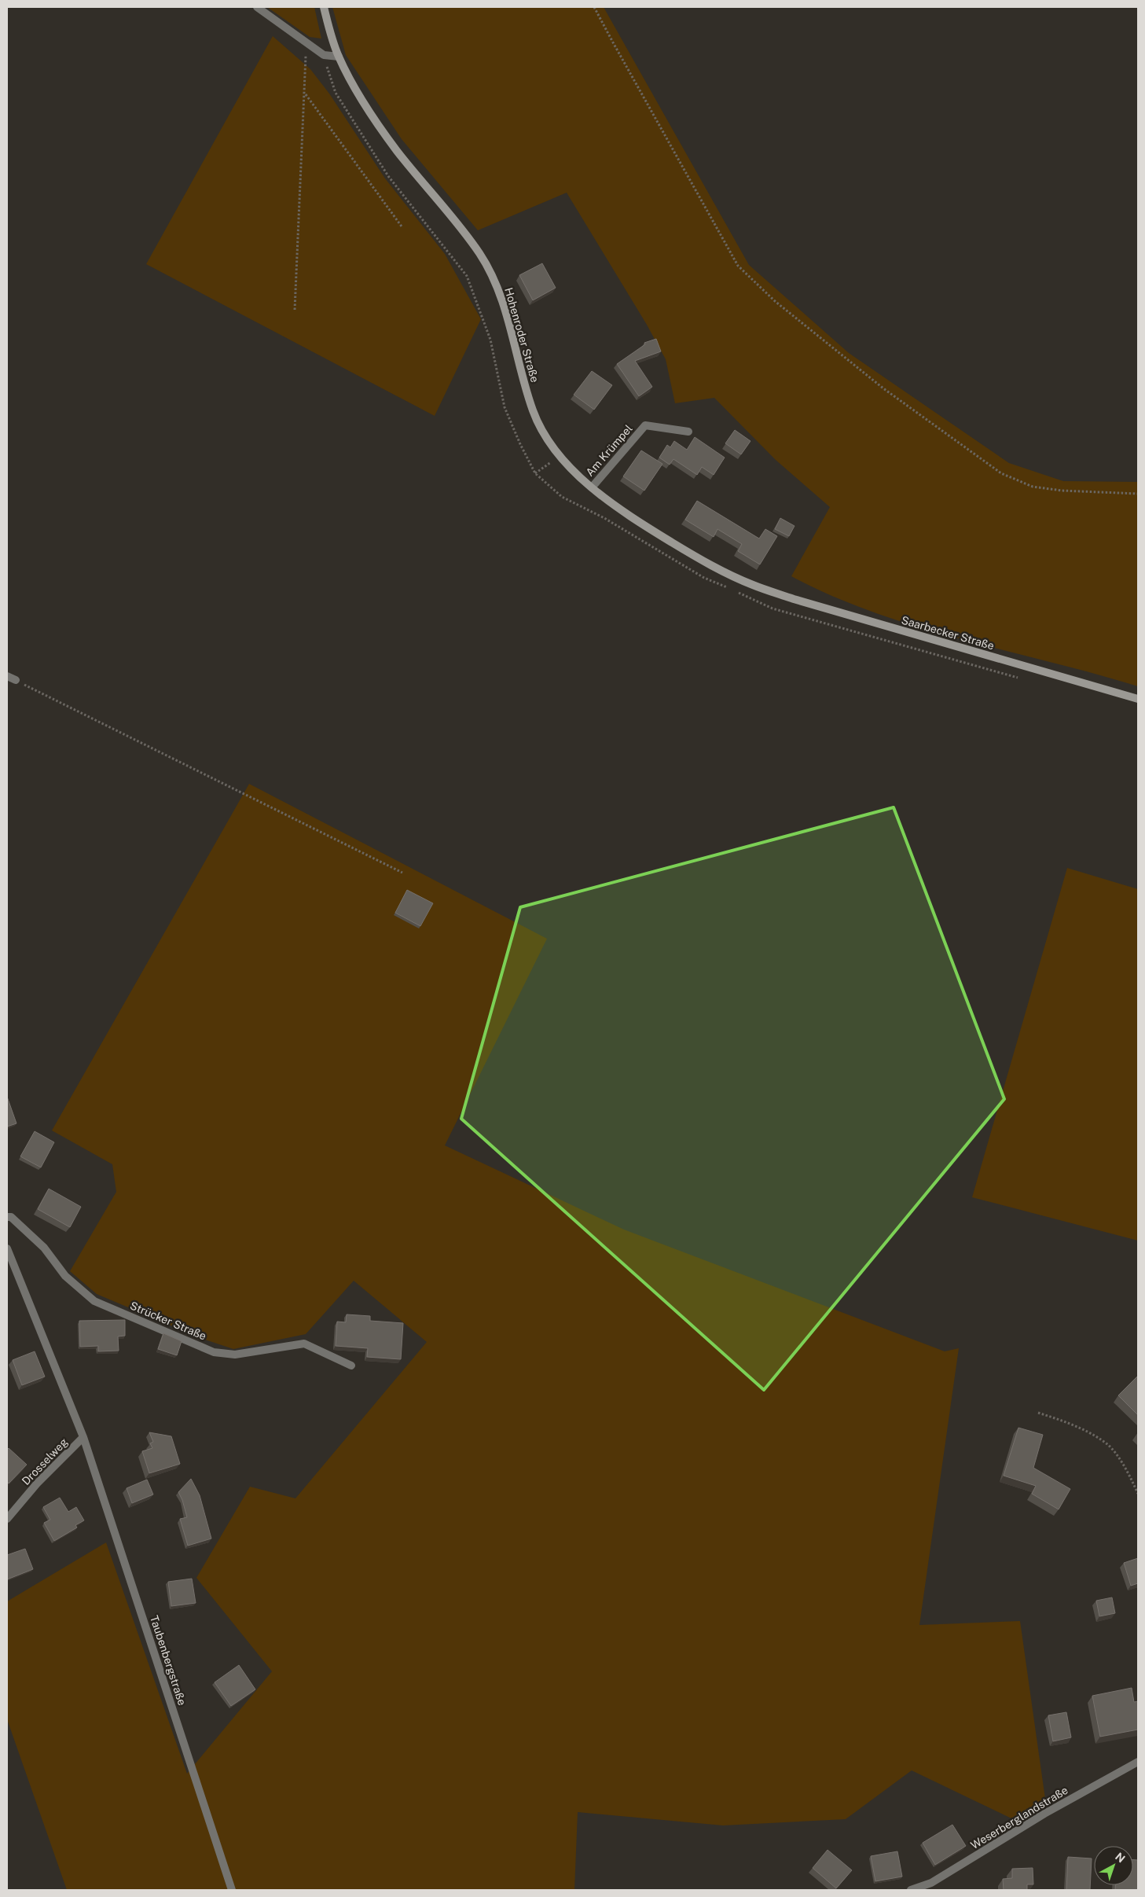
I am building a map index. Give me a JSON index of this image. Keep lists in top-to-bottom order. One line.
{"streets":{"main road":["Hohenroder Straße","Saarbecker Straße"],"street":["Am Krümpel","Strücker Straße","Drosselweg","Taubenbergstraße","Weserberglandstraße"]},"crossings":[["Hohenroder Straße","Am Krümpel"],["Hohenroder Straße","Saarbecker Straße"],["Drosselweg","Taubenbergstraße"]],"north":"top right"}
